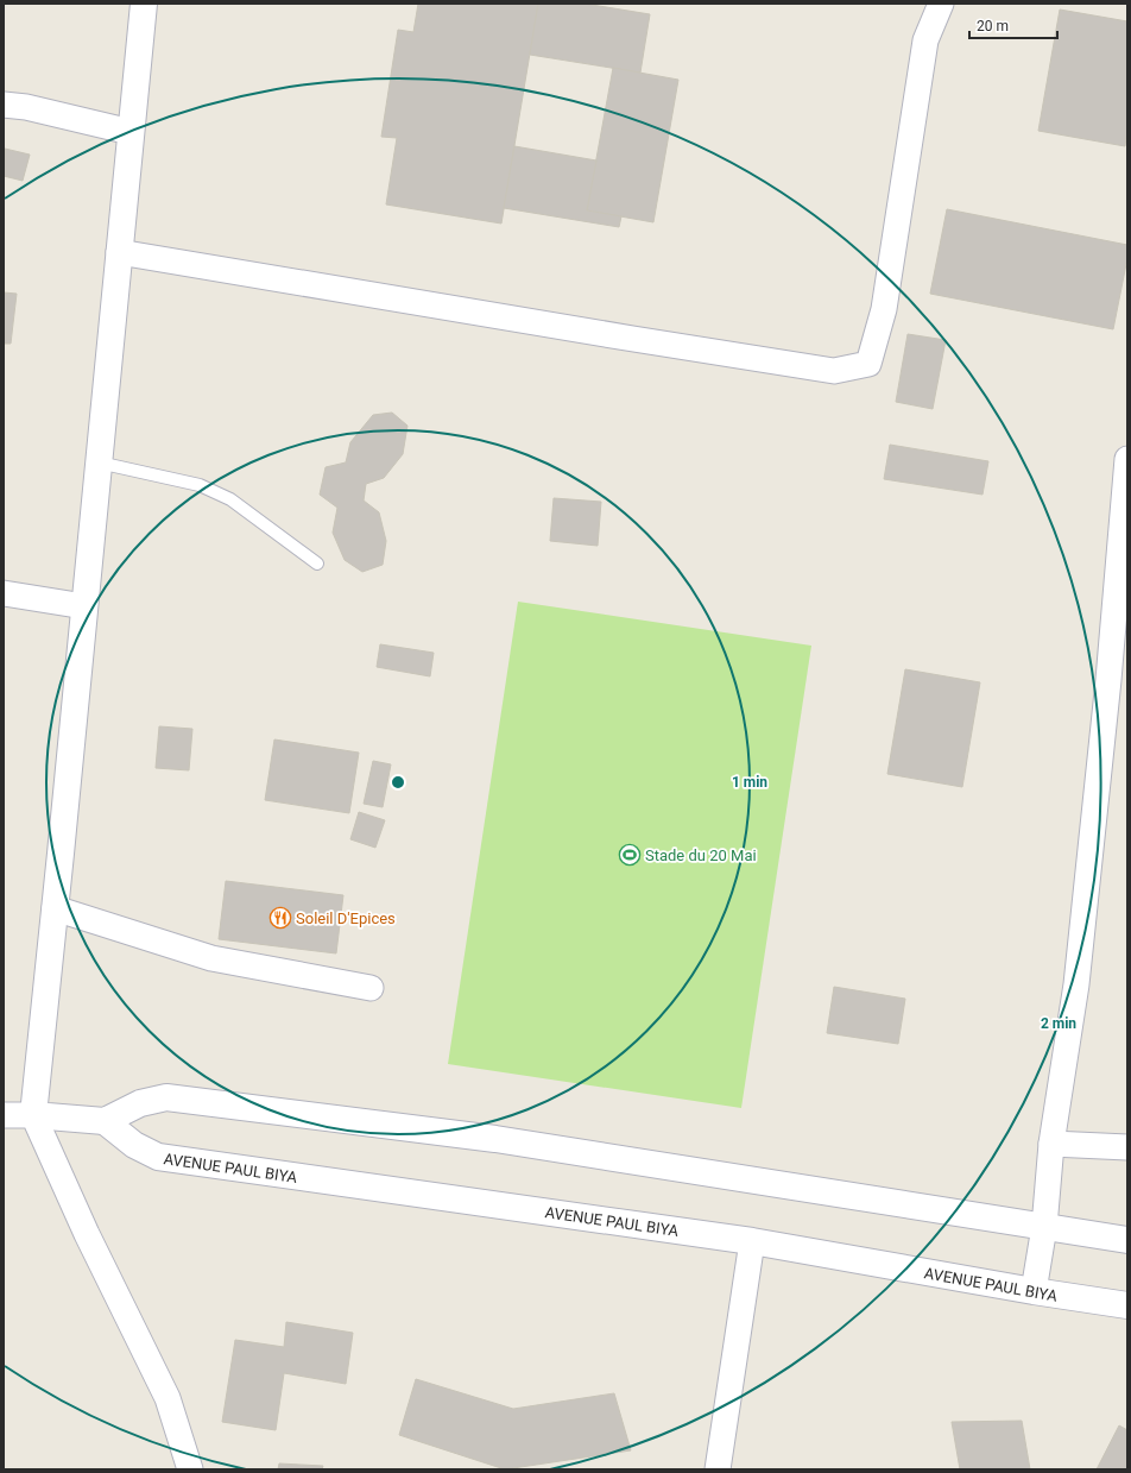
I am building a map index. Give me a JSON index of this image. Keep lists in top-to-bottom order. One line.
{"streets":{"street":["AVENUE PAUL BIYA"]},"places":{"sports":["Stade du 20 Mai"],"restaurant":["Soleil D'Epices"]},"scale_bar":"20 m","rings":["1 min","2 min"]}
